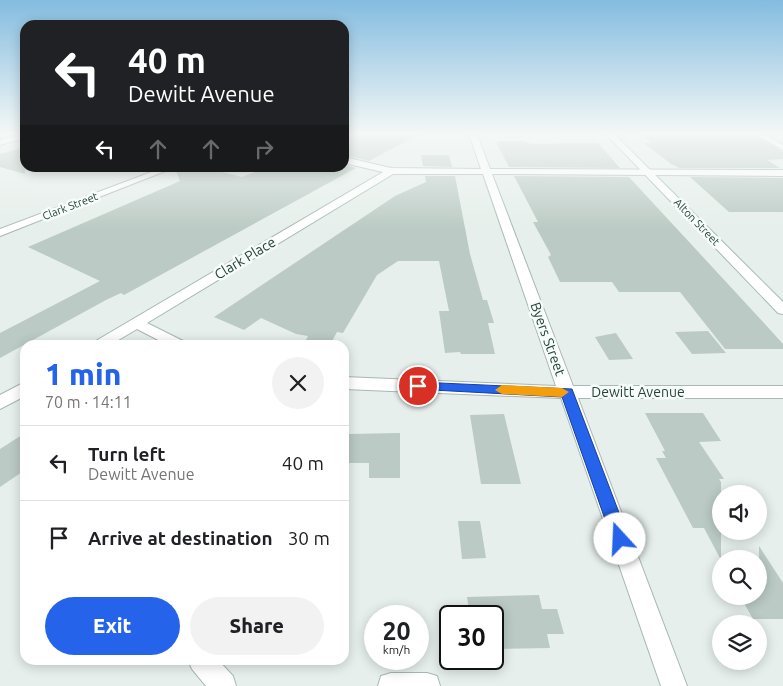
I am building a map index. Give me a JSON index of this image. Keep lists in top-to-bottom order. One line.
{"streets":{"street":["Clark Street","Alton Street","Clark Place","Byers Street","Dewitt Avenue"]},"crossings":[["Byers Street","Dewitt Avenue"]],"page":{"turn":["40 m","Dewitt Avenue"],"heading":["1 min","70 m · 14:11"],"list":[{"name":"Turn left","note":"Dewitt Avenue","value":"40 m"},{"name":"Arrive at destination","value":"30 m"}],"buttons":["Exit","Share"],"speed":"20 km/h","limit":"30"}}
